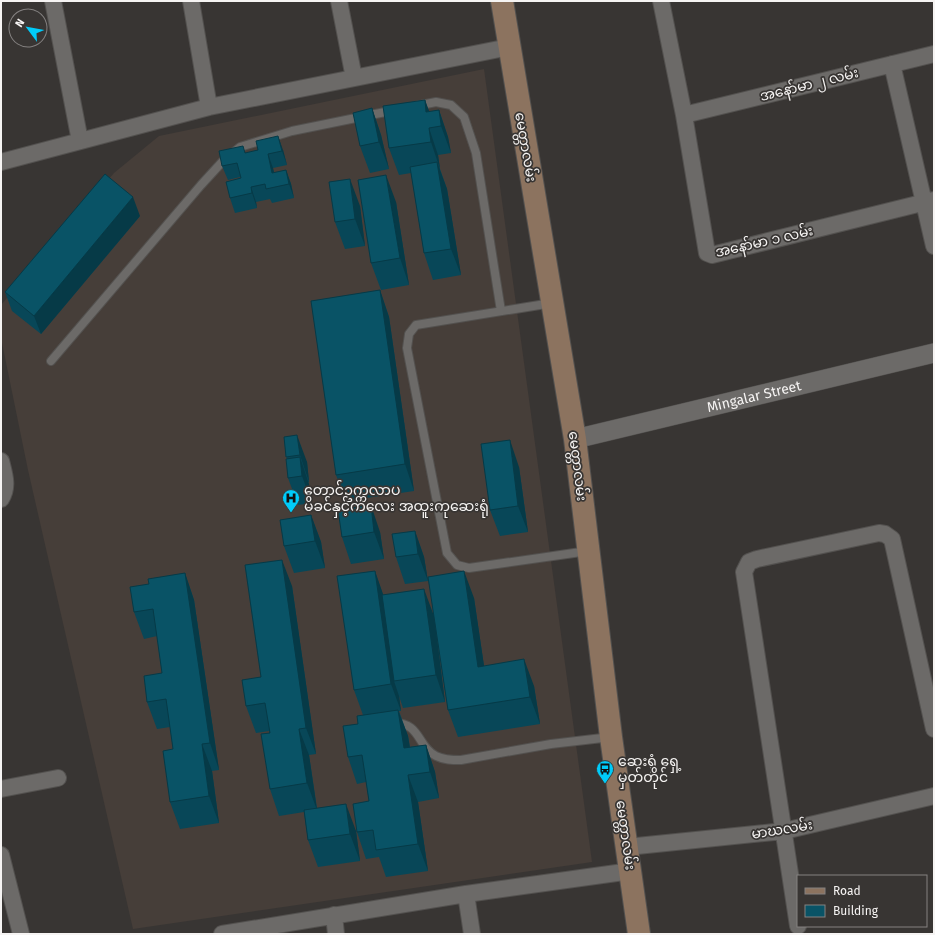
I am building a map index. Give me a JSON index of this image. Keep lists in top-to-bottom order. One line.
{"streets":{"main road":["မေတ္တာလမ်း"],"street":["အနော်မာ ၂ လမ်း","အနော်မာ ၁ လမ်း","Mingalar Street","မာဃလမ်း"]},"crossings":[["အနော်မာ ၂ လမ်း","အနော်မာ ၁ လမ်း"],["မေတ္တာလမ်း","Mingalar Street"],["မေတ္တာလမ်း","မာဃလမ်း"]],"places":{"hospital":["တောင်ဥက္ကလာပ မိခင်နှင့်ကလေး အထူးကုဆေးရုံ"],"bus stop":["ဆေးရုံ ရှေ့ မှတ်တိုင်"]},"legend":["Road","Building"],"north":"top left"}
